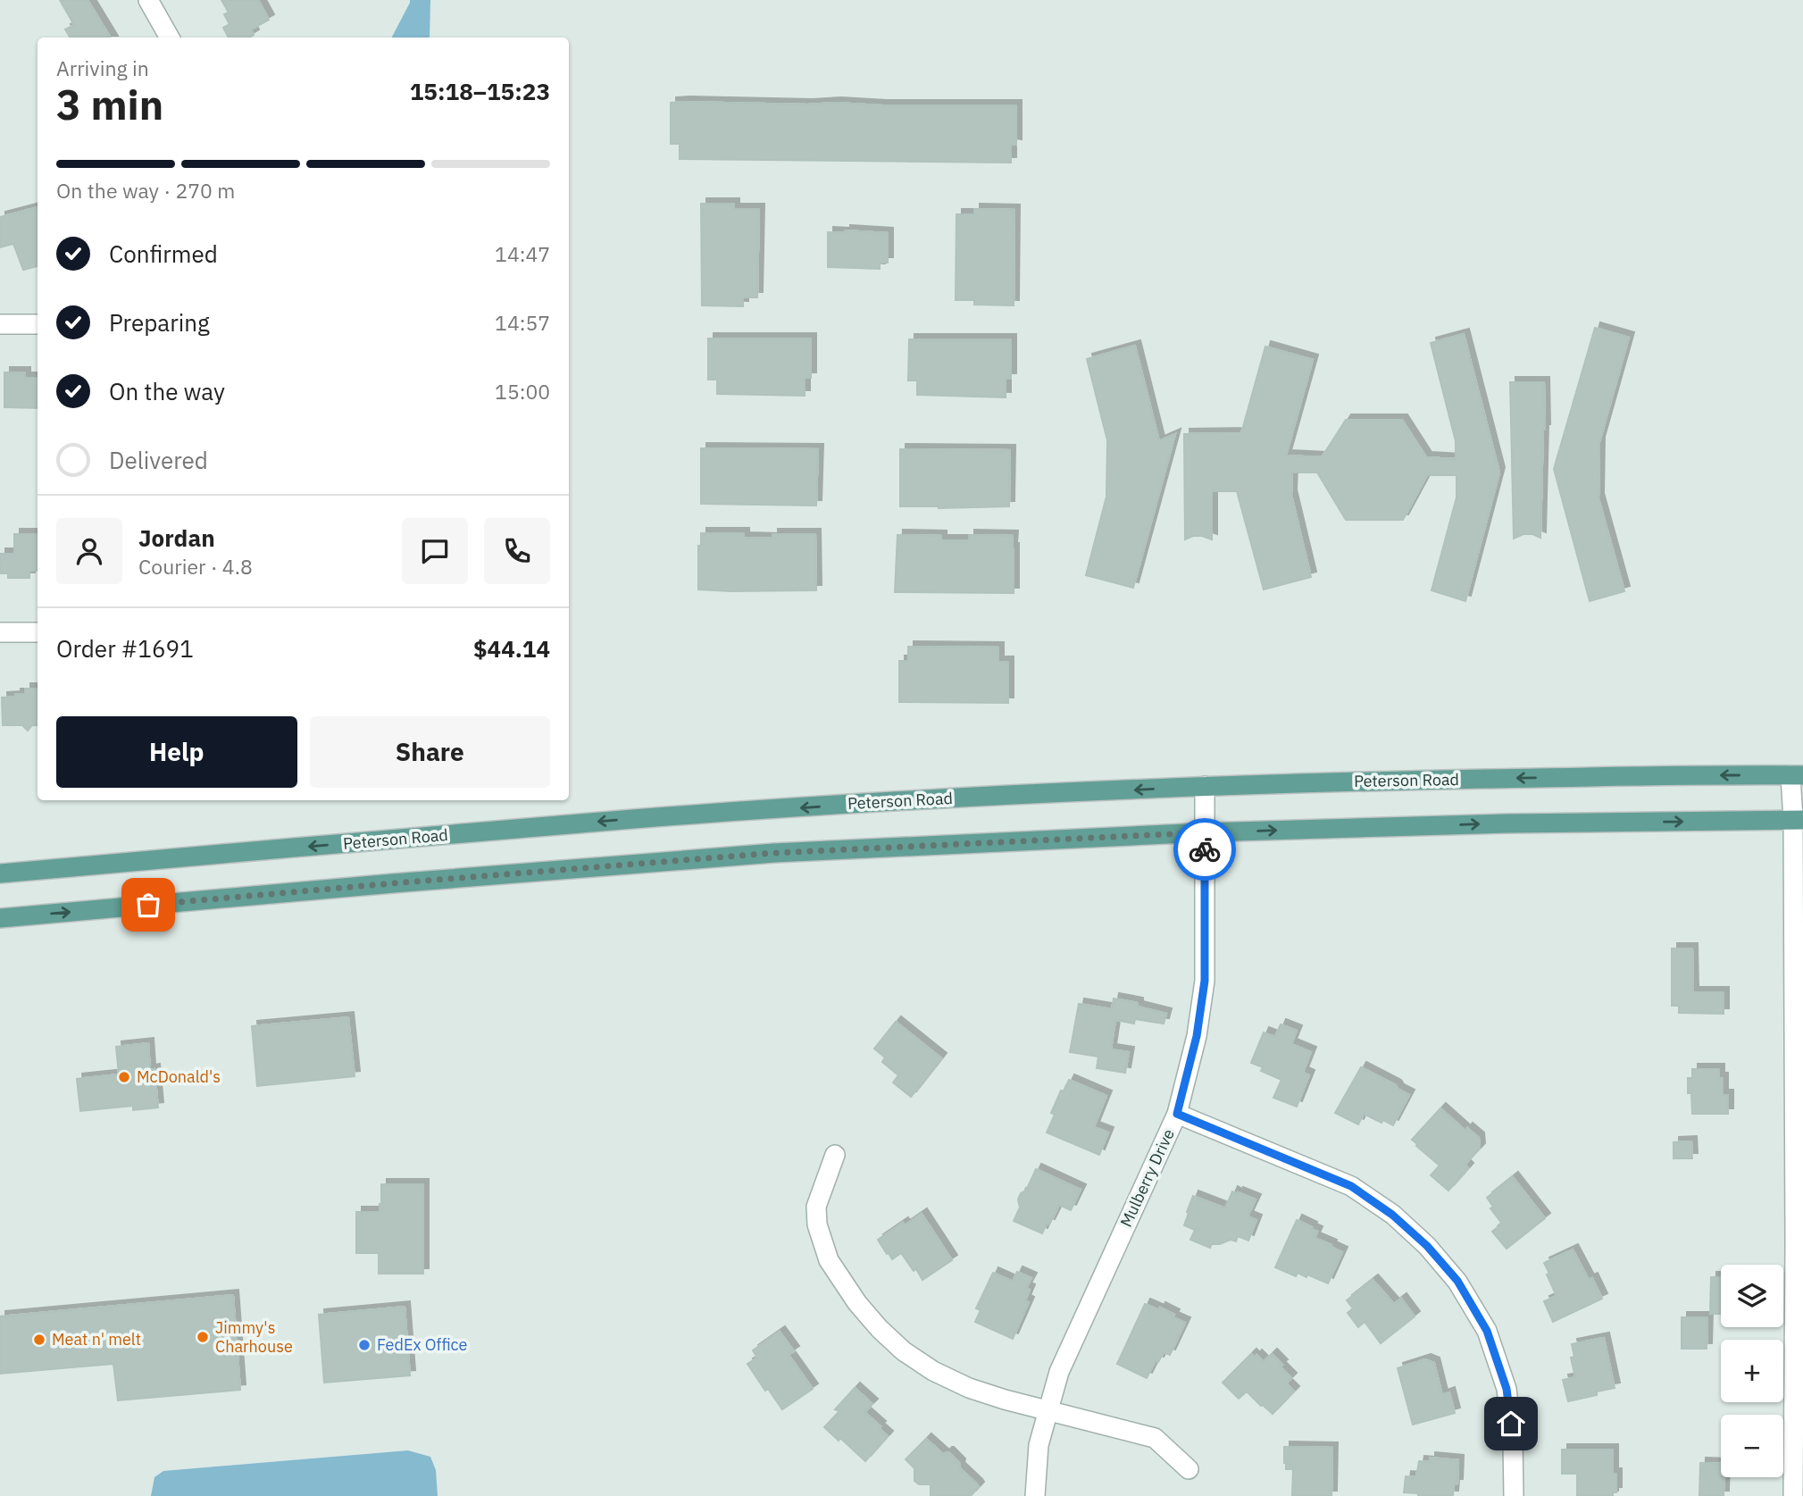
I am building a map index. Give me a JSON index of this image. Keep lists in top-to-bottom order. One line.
{"streets":{"main road":["Peterson Road"],"street":["Mulberry Drive"]},"places":["McDonald's","Jimmy's Charhouse","Meat n' melt","FedEx Office"],"page":{"heading":["3 min","Arriving in","15:18–15:23"],"panel":["Jordan","Courier · 4.8","Order #1691","$44.14"],"bar":"On the way · 270 m","list":[["Confirmed","14:47"],["Preparing","14:57"],["On the way","15:00"],"Delivered"],"buttons":["Help","Share"],"map_buttons":["+","−"]}}
